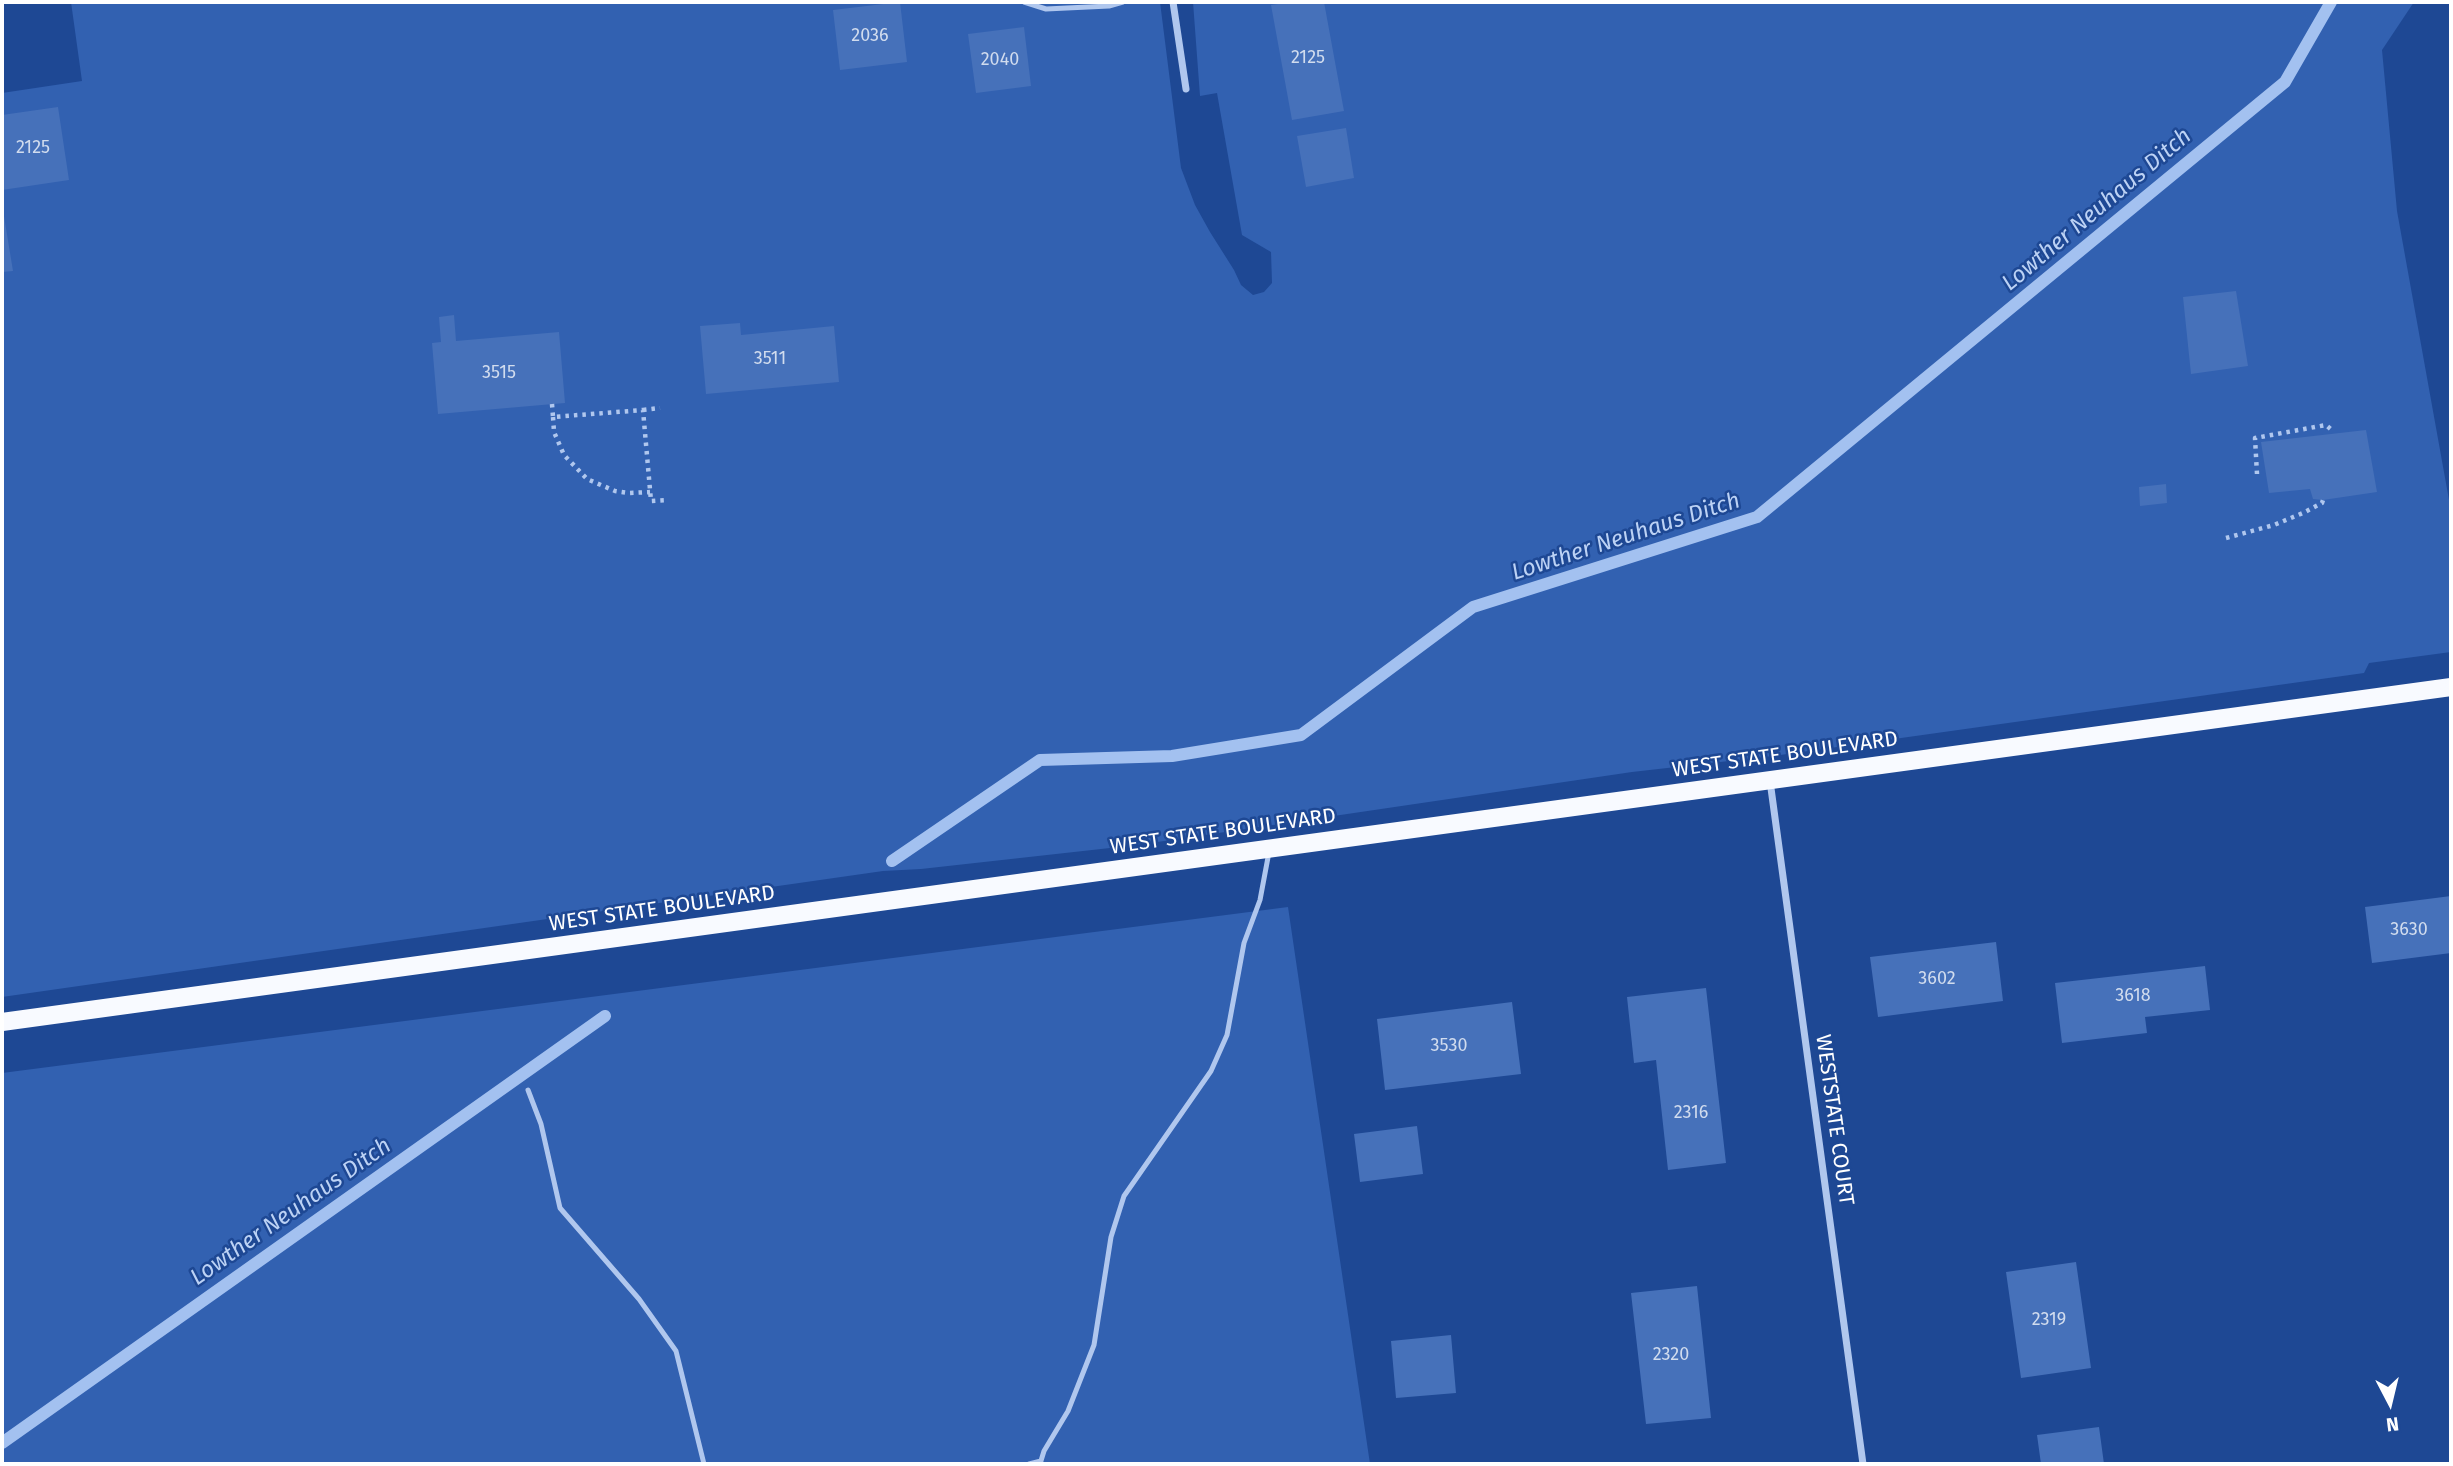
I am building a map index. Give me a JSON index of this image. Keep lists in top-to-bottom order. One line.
{"streets":{"main road":["WEST STATE BOULEVARD"],"street":["WESTSTATE COURT"]},"crossings":[["WEST STATE BOULEVARD","WESTSTATE COURT"]],"water":["Lowther Neuhaus Ditch"],"house_numbers":["2036","2125","2040","2125","3511","3515","3630","3602","3618","3530","2316","2319","2320"],"north":"bottom"}
